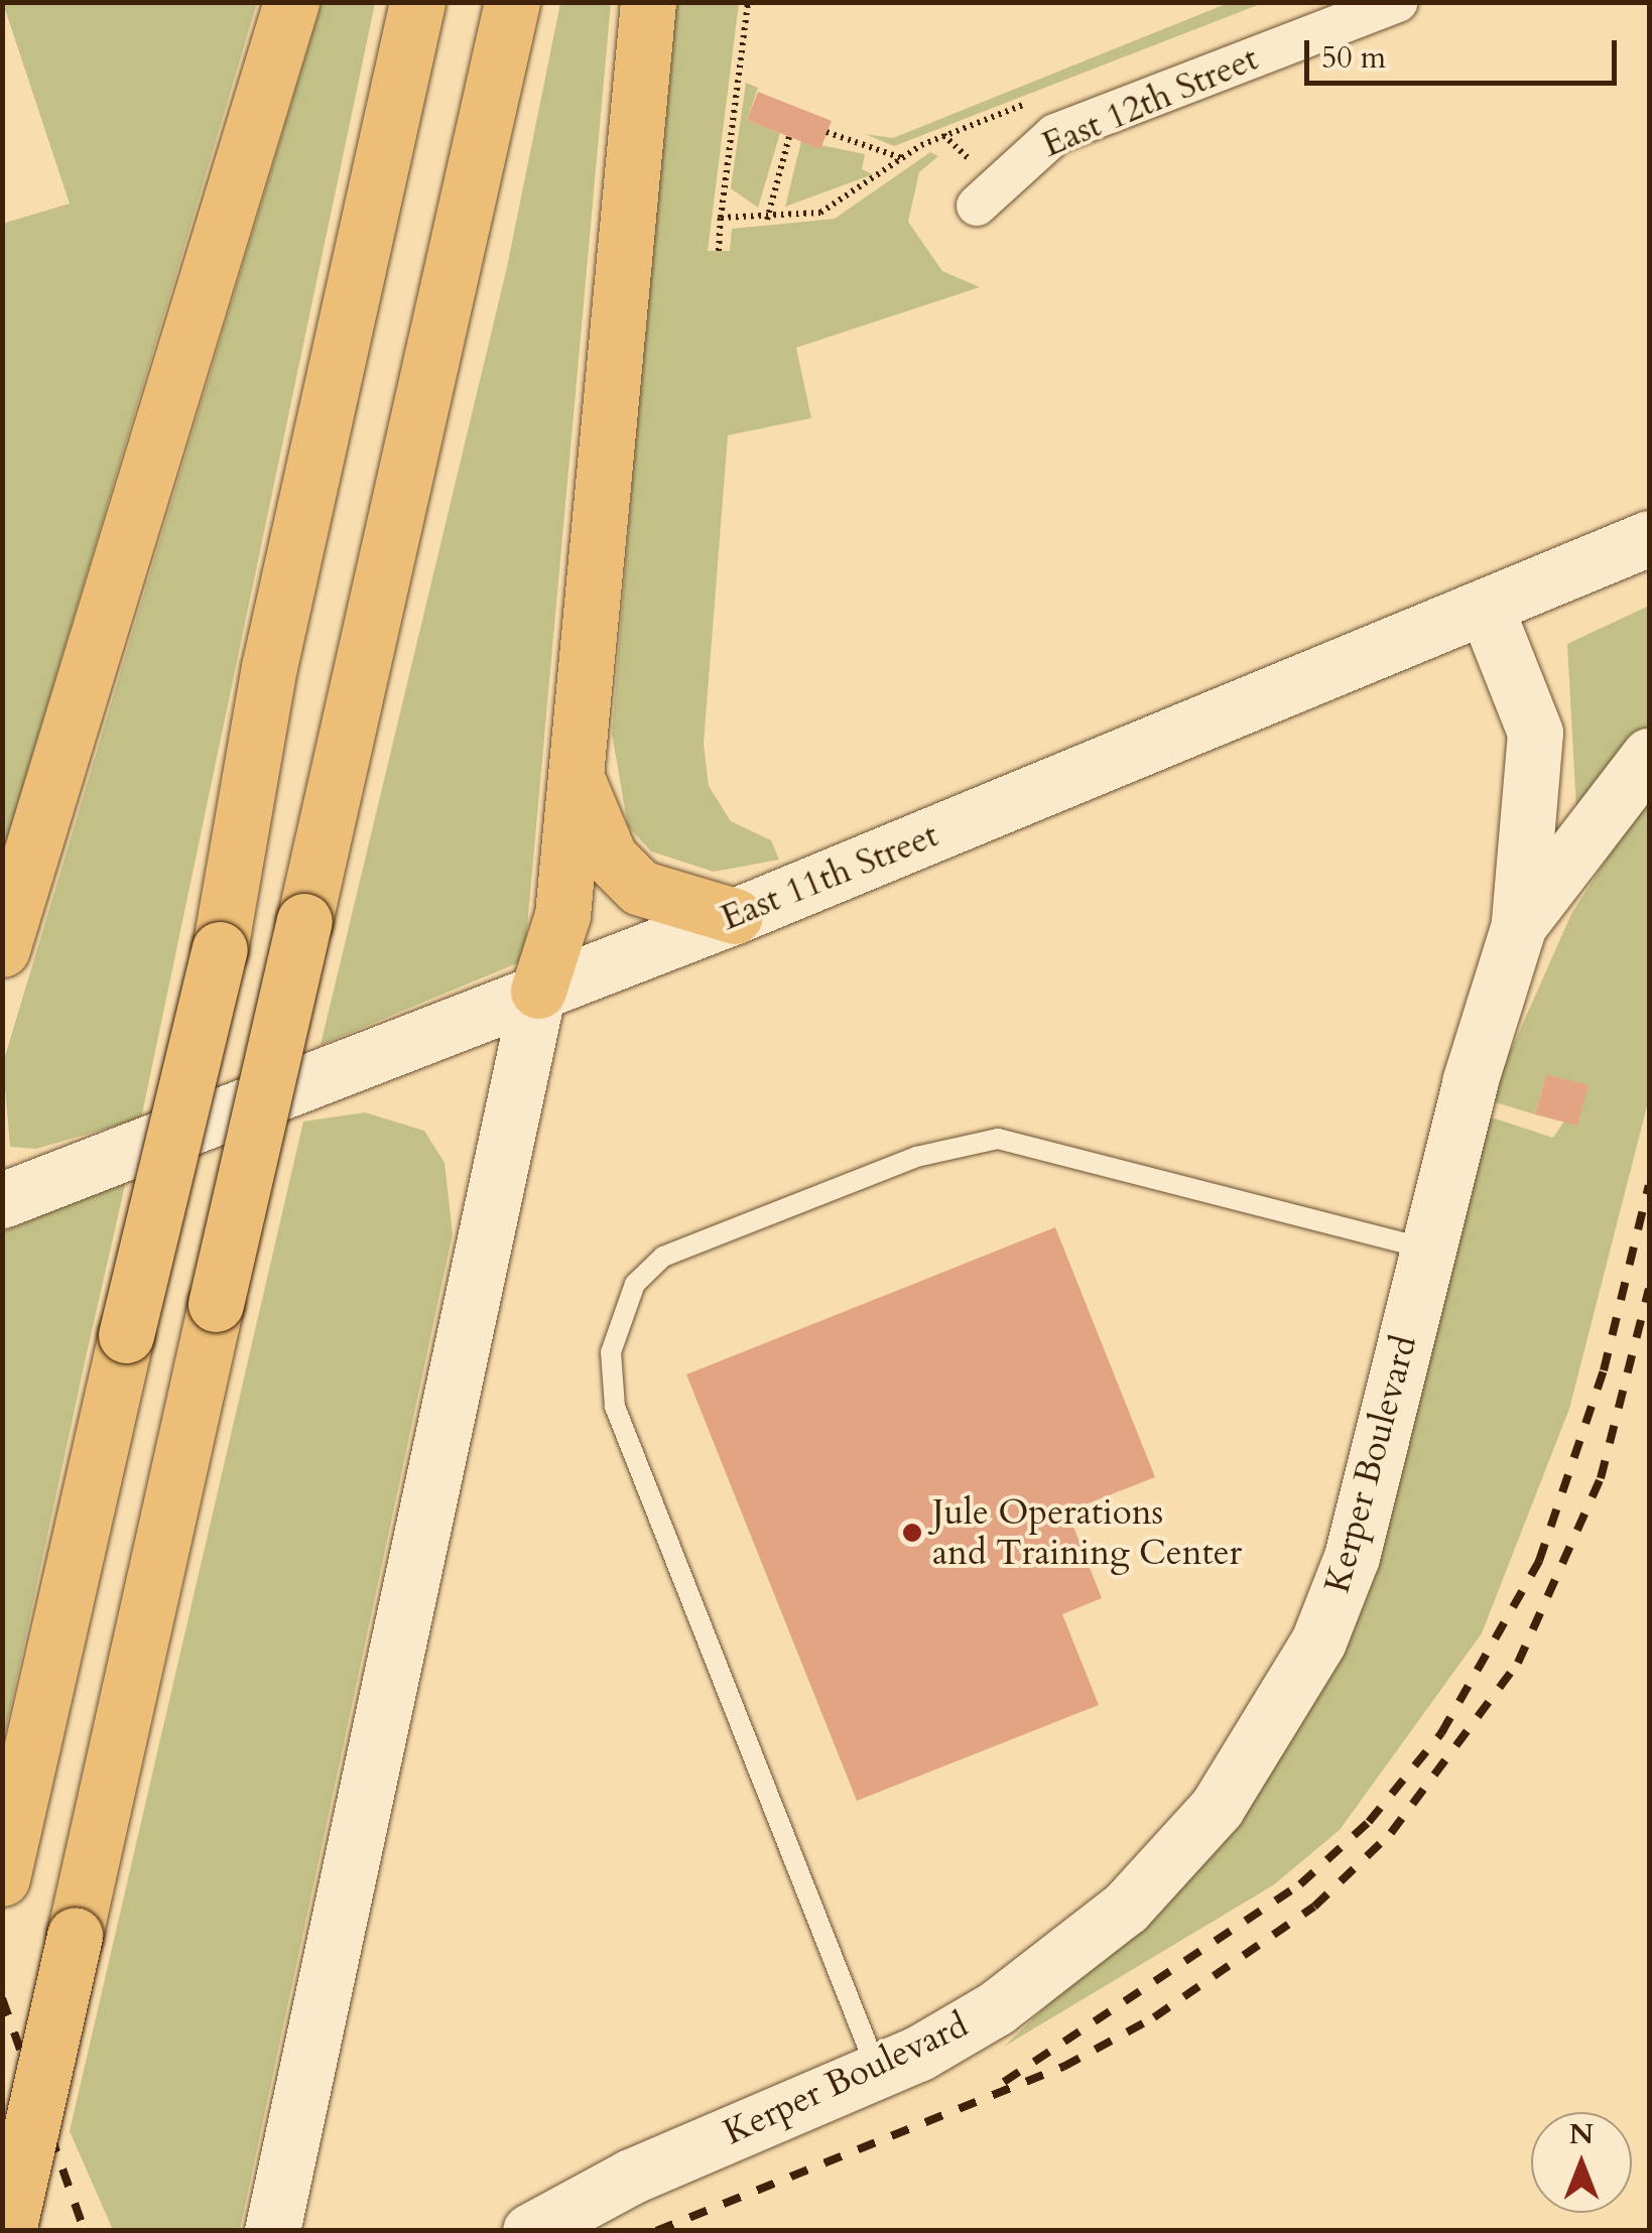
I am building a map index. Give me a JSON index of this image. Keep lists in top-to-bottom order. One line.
{"streets":{"main road":["East 11th Street","Kerper Boulevard"],"street":["East 12th Street"]},"places":["Jule Operations and Training Center"],"scale_bar":"50 m","north":"top"}
